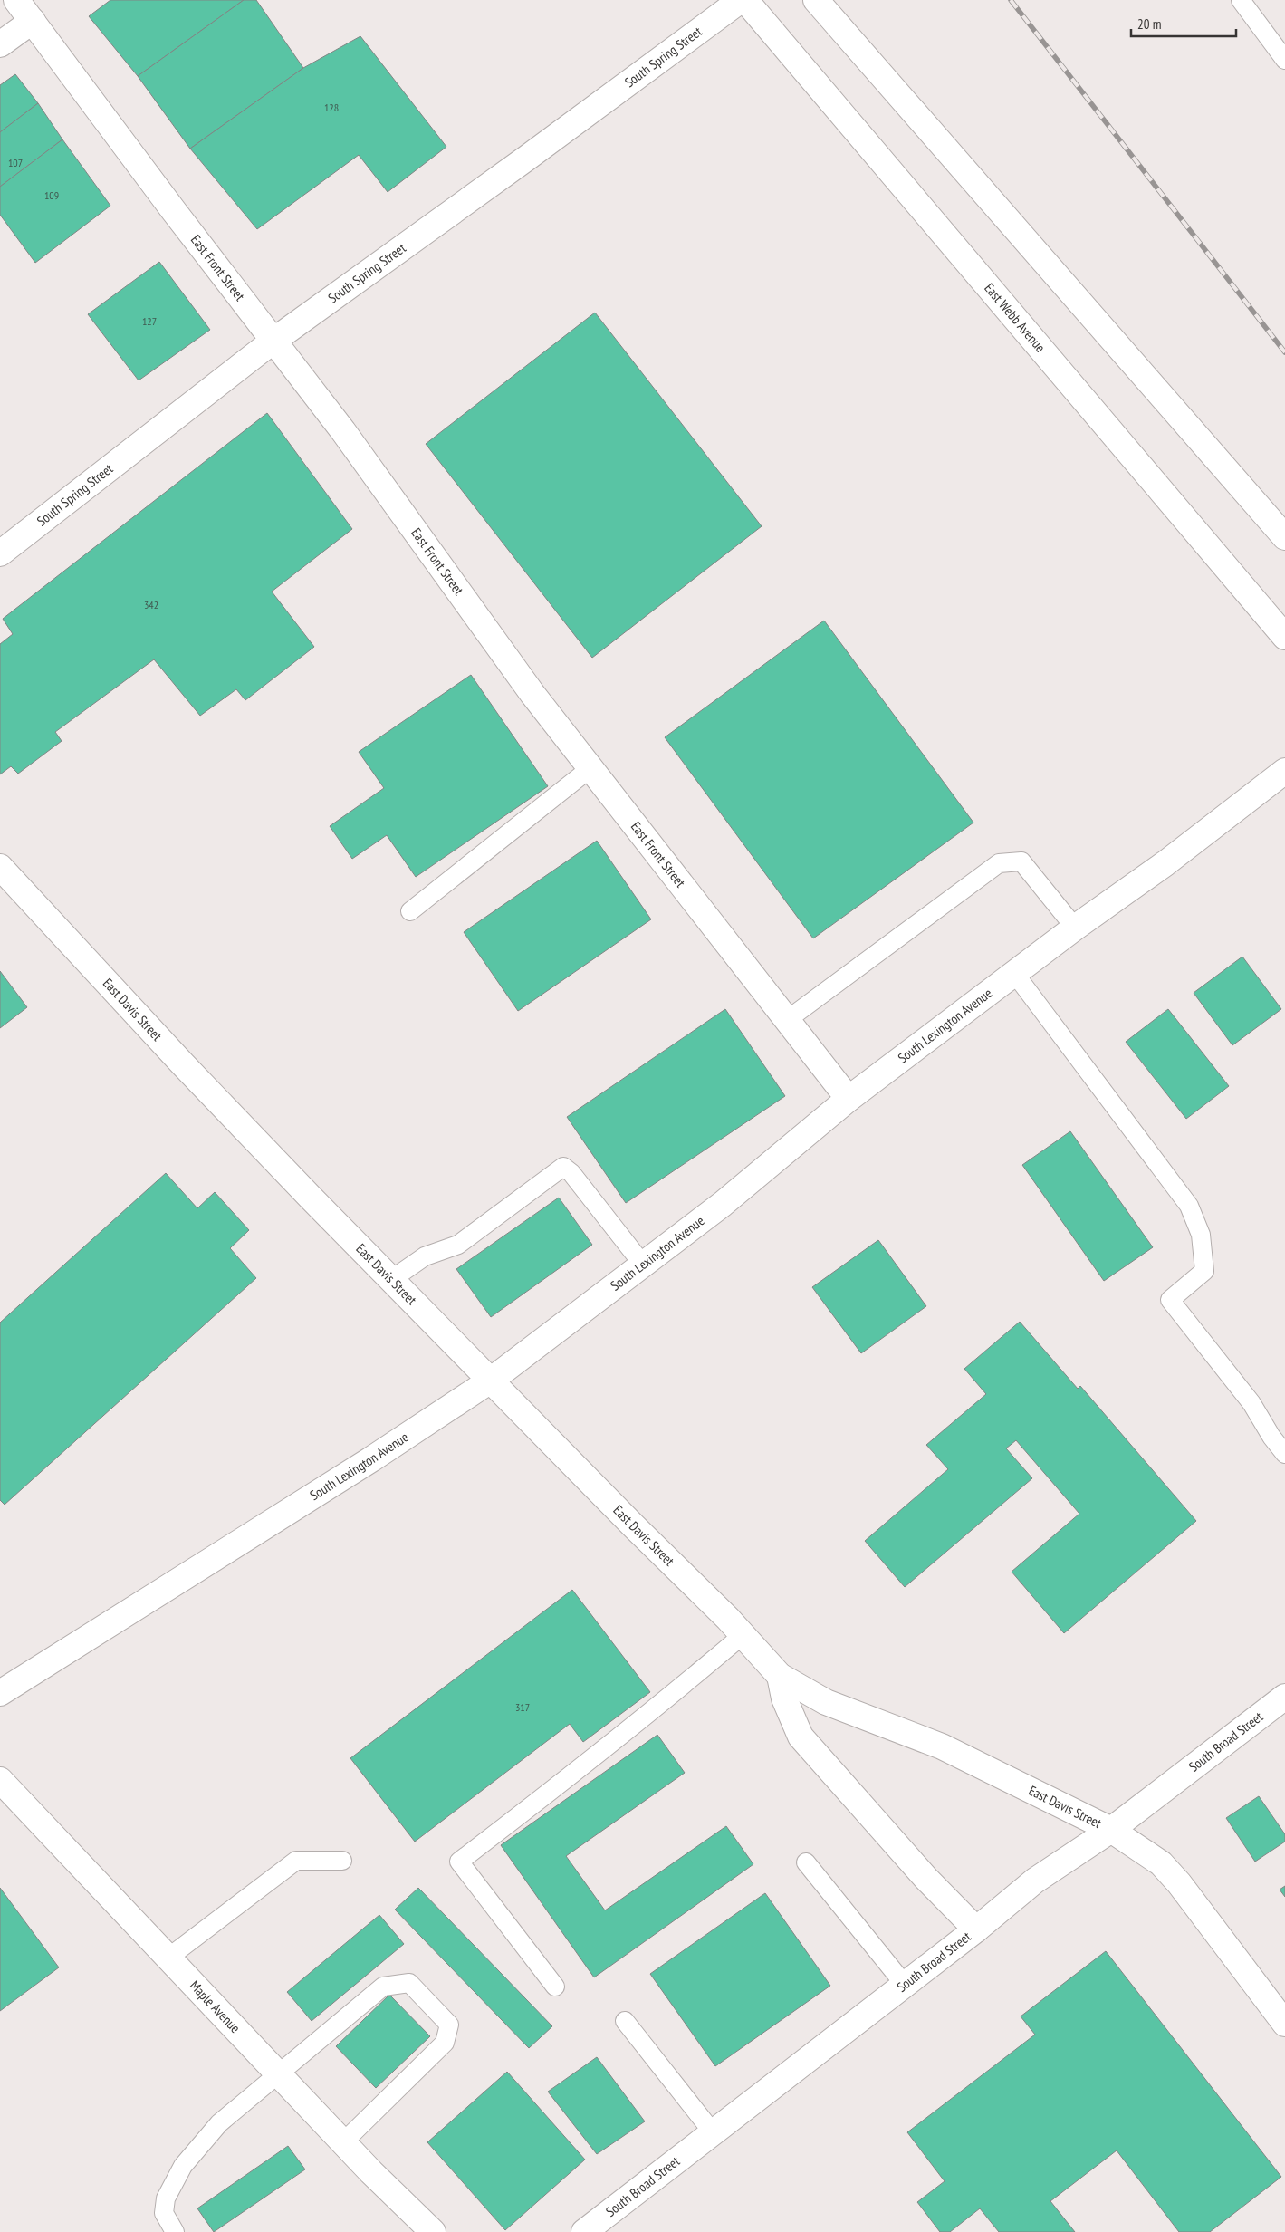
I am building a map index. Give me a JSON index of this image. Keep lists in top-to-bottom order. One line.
{"streets":{"main road":["South Spring Street","East Front Street","East Webb Avenue","East Davis Street","South Lexington Avenue","South Broad Street","Maple Avenue"]},"crossings":[["South Spring Street","East Front Street"],["East Front Street","South Lexington Avenue"],["East Davis Street","South Lexington Avenue"],["East Davis Street","South Broad Street"]],"house_numbers":["128","107","109","127","342","317"],"scale_bar":"20 m"}
